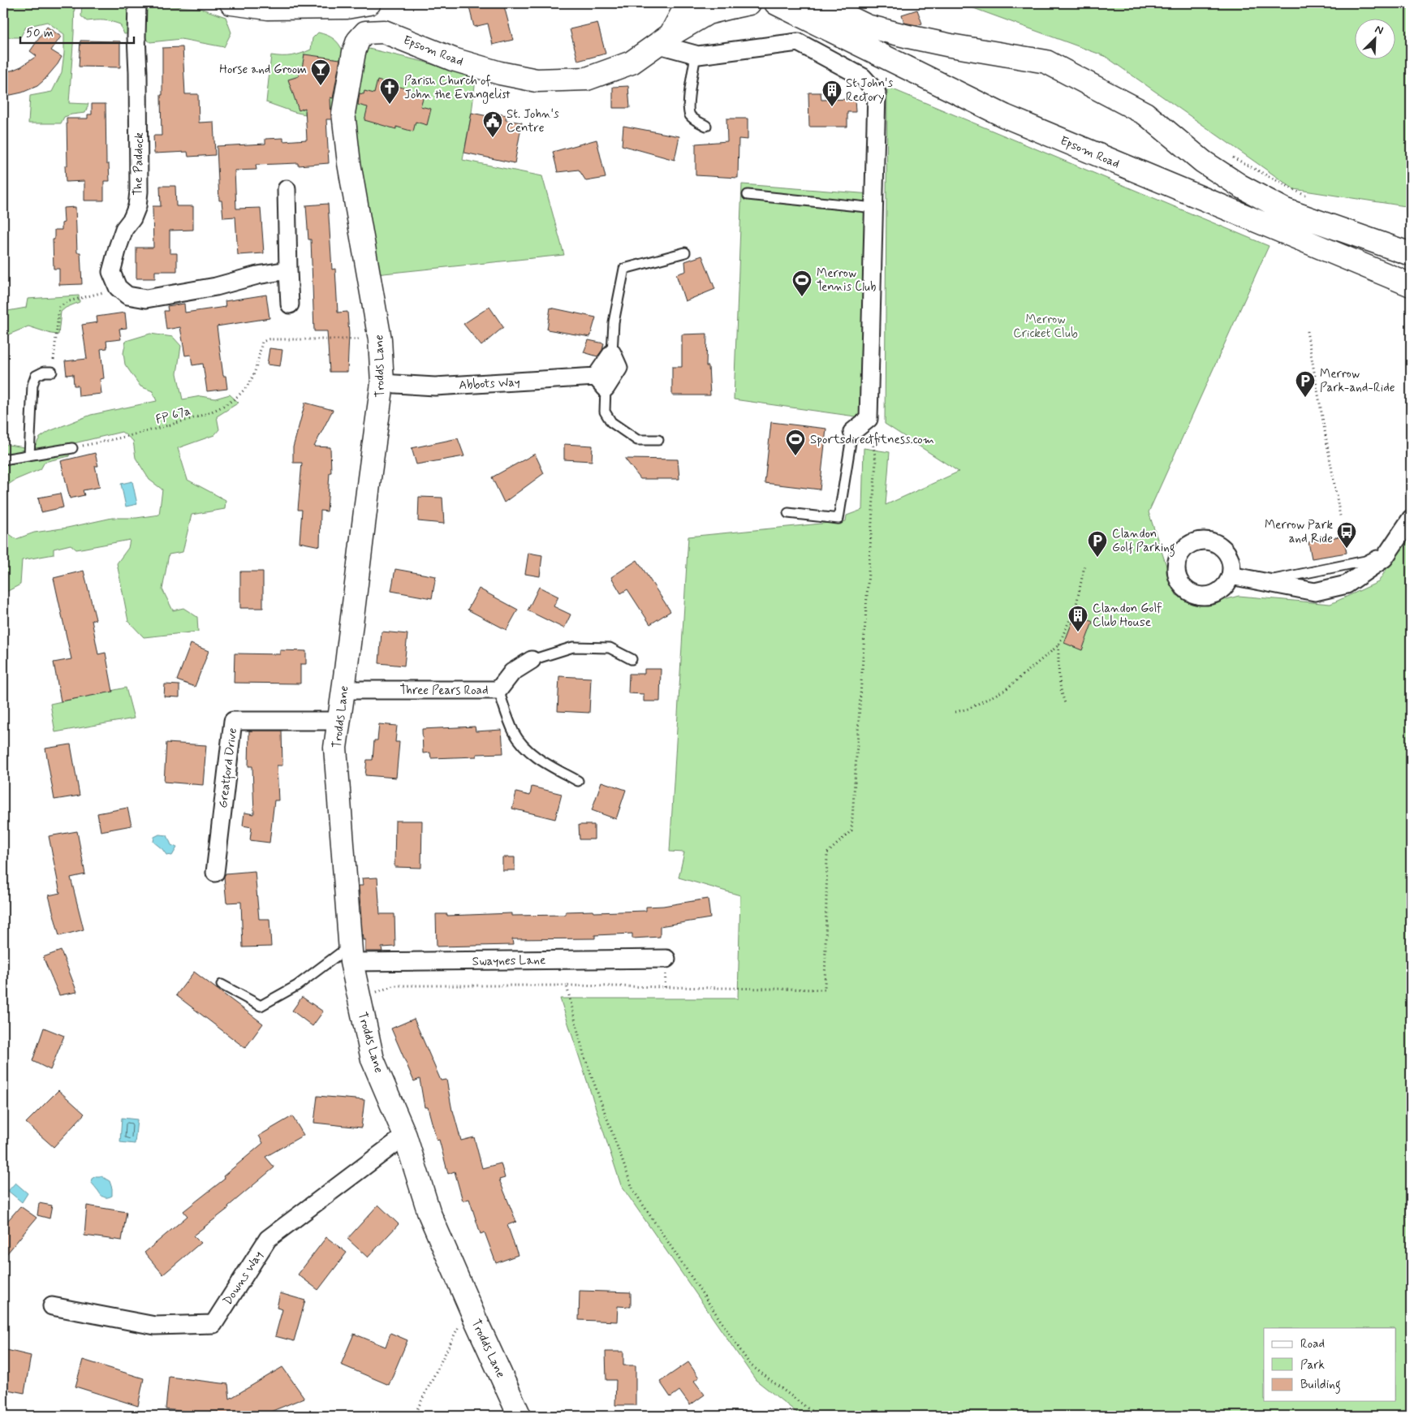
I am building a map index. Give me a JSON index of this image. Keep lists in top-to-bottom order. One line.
{"streets":{"street":["Epsom Road","The Paddock","Trodds Lane","Abbots Way","Three Pears Road","Greatford Drive","Swaynes Lane","Downs Way"],"path":["FP 67a"]},"crossings":[["Epsom Road","Trodds Lane"],["Trodds Lane","Abbots Way"],["Trodds Lane","FP 67a"],["Trodds Lane","Three Pears Road"],["Trodds Lane","Greatford Drive"],["Trodds Lane","Swaynes Lane"],["Trodds Lane","Downs Way"]],"parks":["Merrow Cricket Club"],"places":{"bar":["Horse and Groom"],"church":["Parish Church of John the Evangelist"],"building":["St John's Rectory","Clandon Golf Club House"],"public building":["St. John's Centre"],"sports":["Merrow Tennis Club","Sportsdirectfitness.com"],"parking":["Merrow Park-and-Ride","Clandon Golf Parking"],"bus stop":["Merrow Park and Ride"]},"legend":["Road","Park","Building"],"scale_bar":"50 m","north":"top right"}
